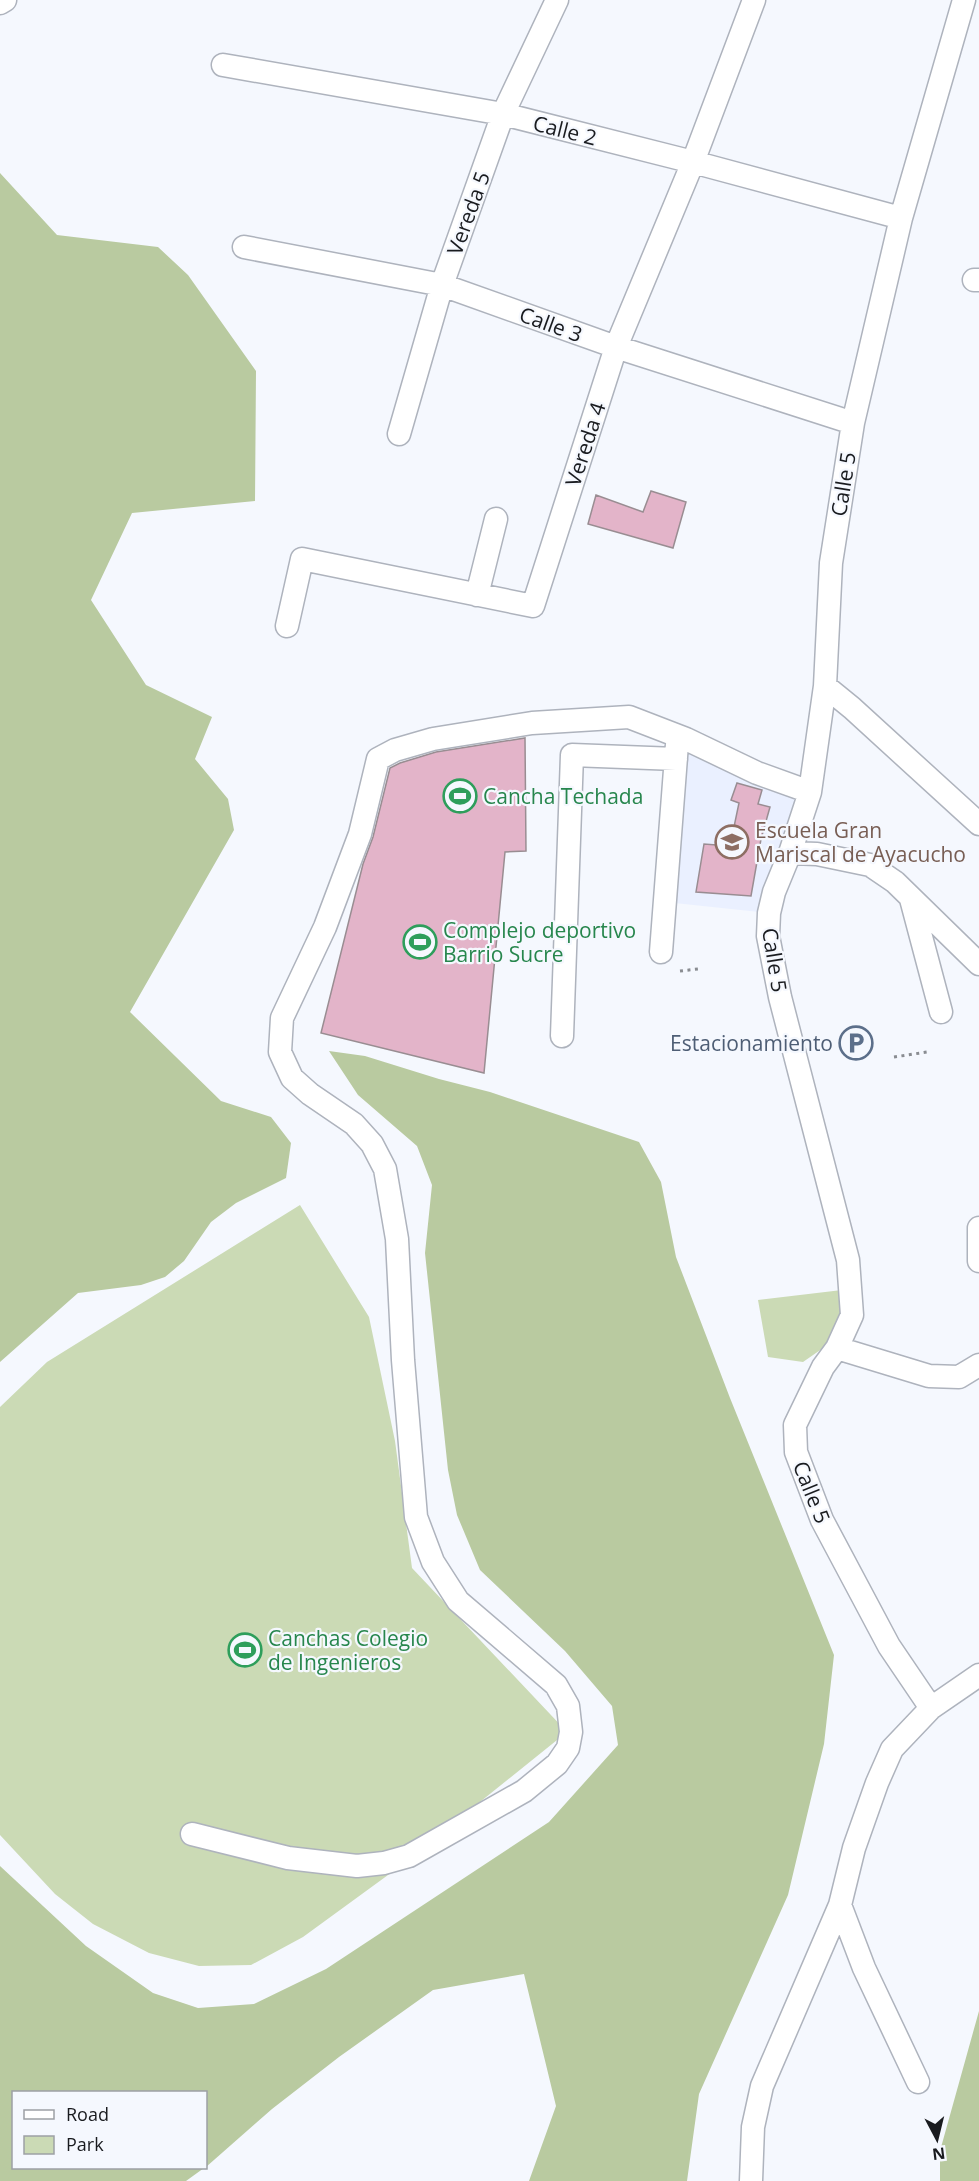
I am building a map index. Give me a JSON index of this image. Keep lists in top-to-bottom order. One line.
{"streets":{"street":["Calle 2","Vereda 5","Calle 3","Vereda 4","Calle 5"]},"crossings":[["Calle 2","Vereda 5"],["Calle 2","Vereda 4"],["Calle 2","Calle 5"],["Vereda 5","Calle 3"],["Calle 3","Vereda 4"],["Calle 3","Calle 5"]],"places":{"sports":["Cancha Techada","Complejo deportivo Barrio Sucre","Canchas Colegio de Ingenieros"],"school or university":["Escuela Gran Mariscal de Ayacucho"],"parking":["Estacionamiento"]},"legend":["Road","Park"],"north":"bottom"}
